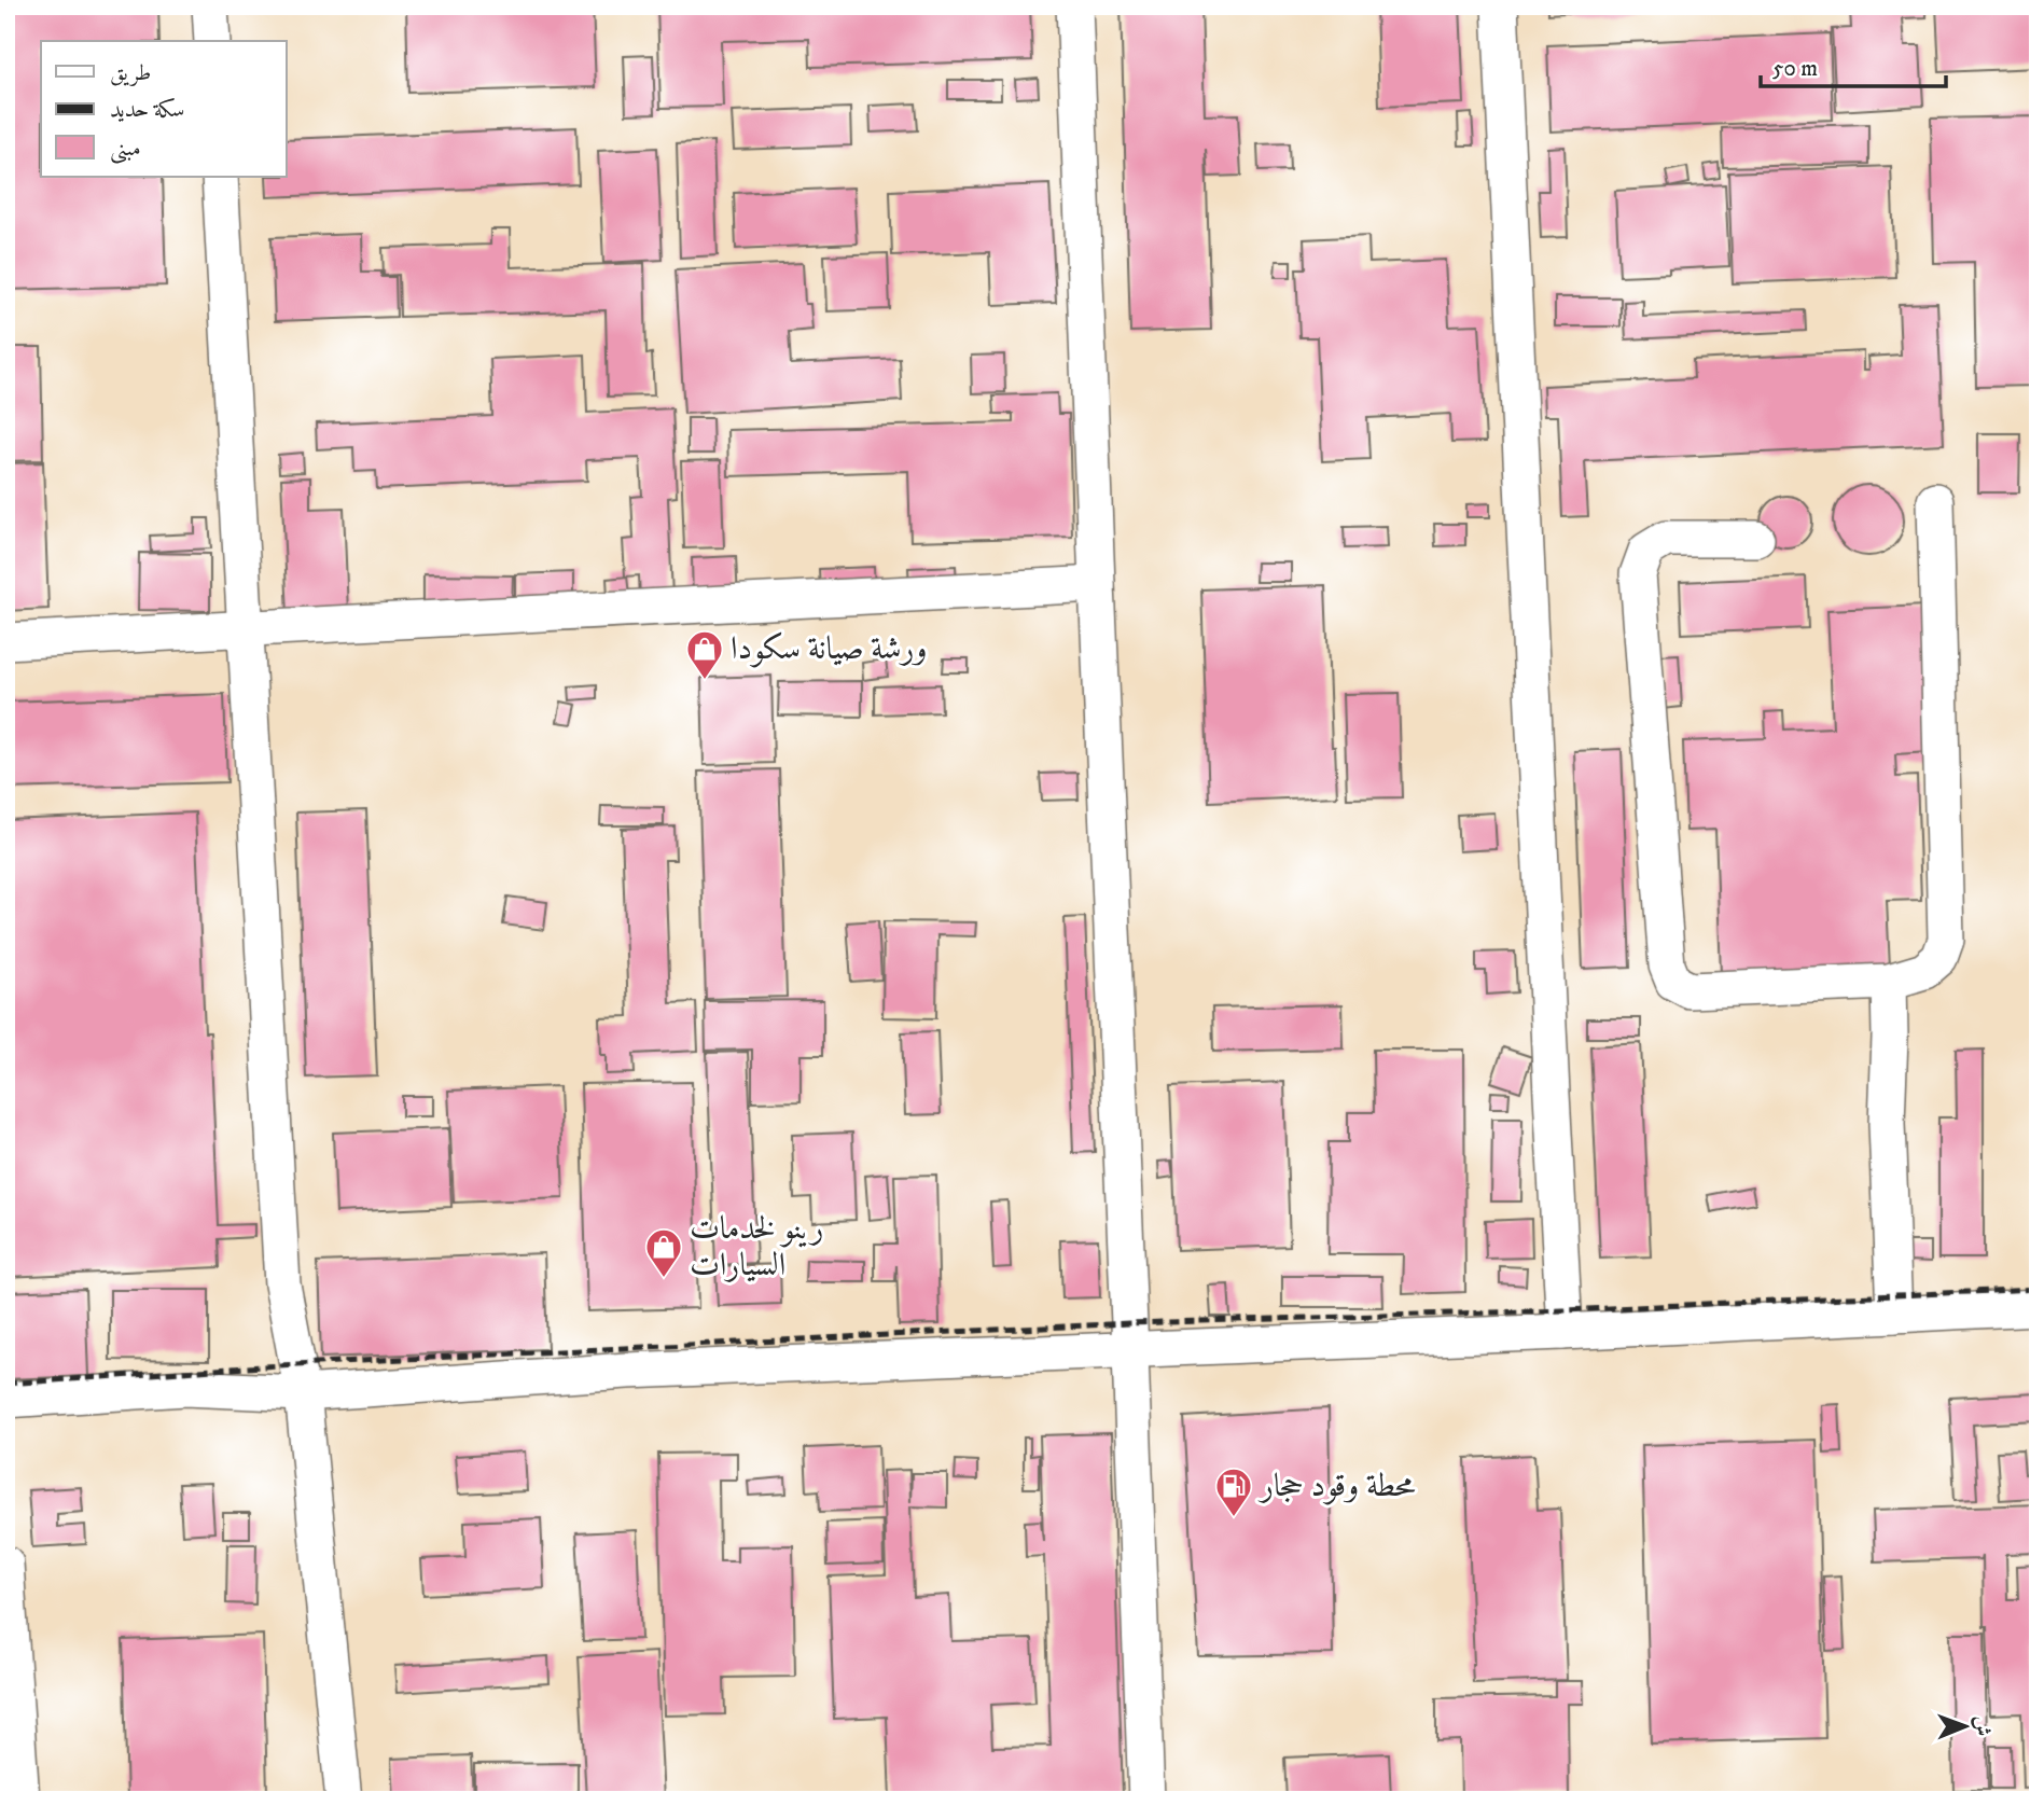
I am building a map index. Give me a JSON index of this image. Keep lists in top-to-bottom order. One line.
{"places":{"shop":["ورشة صيانة سكودا","رينو لخدمات السيارات"],"fuel station":["محطة وقود حجار"]},"legend":["طريق","سكة حديد","مبنى"],"scale_bar":"50 m","north":"right"}
